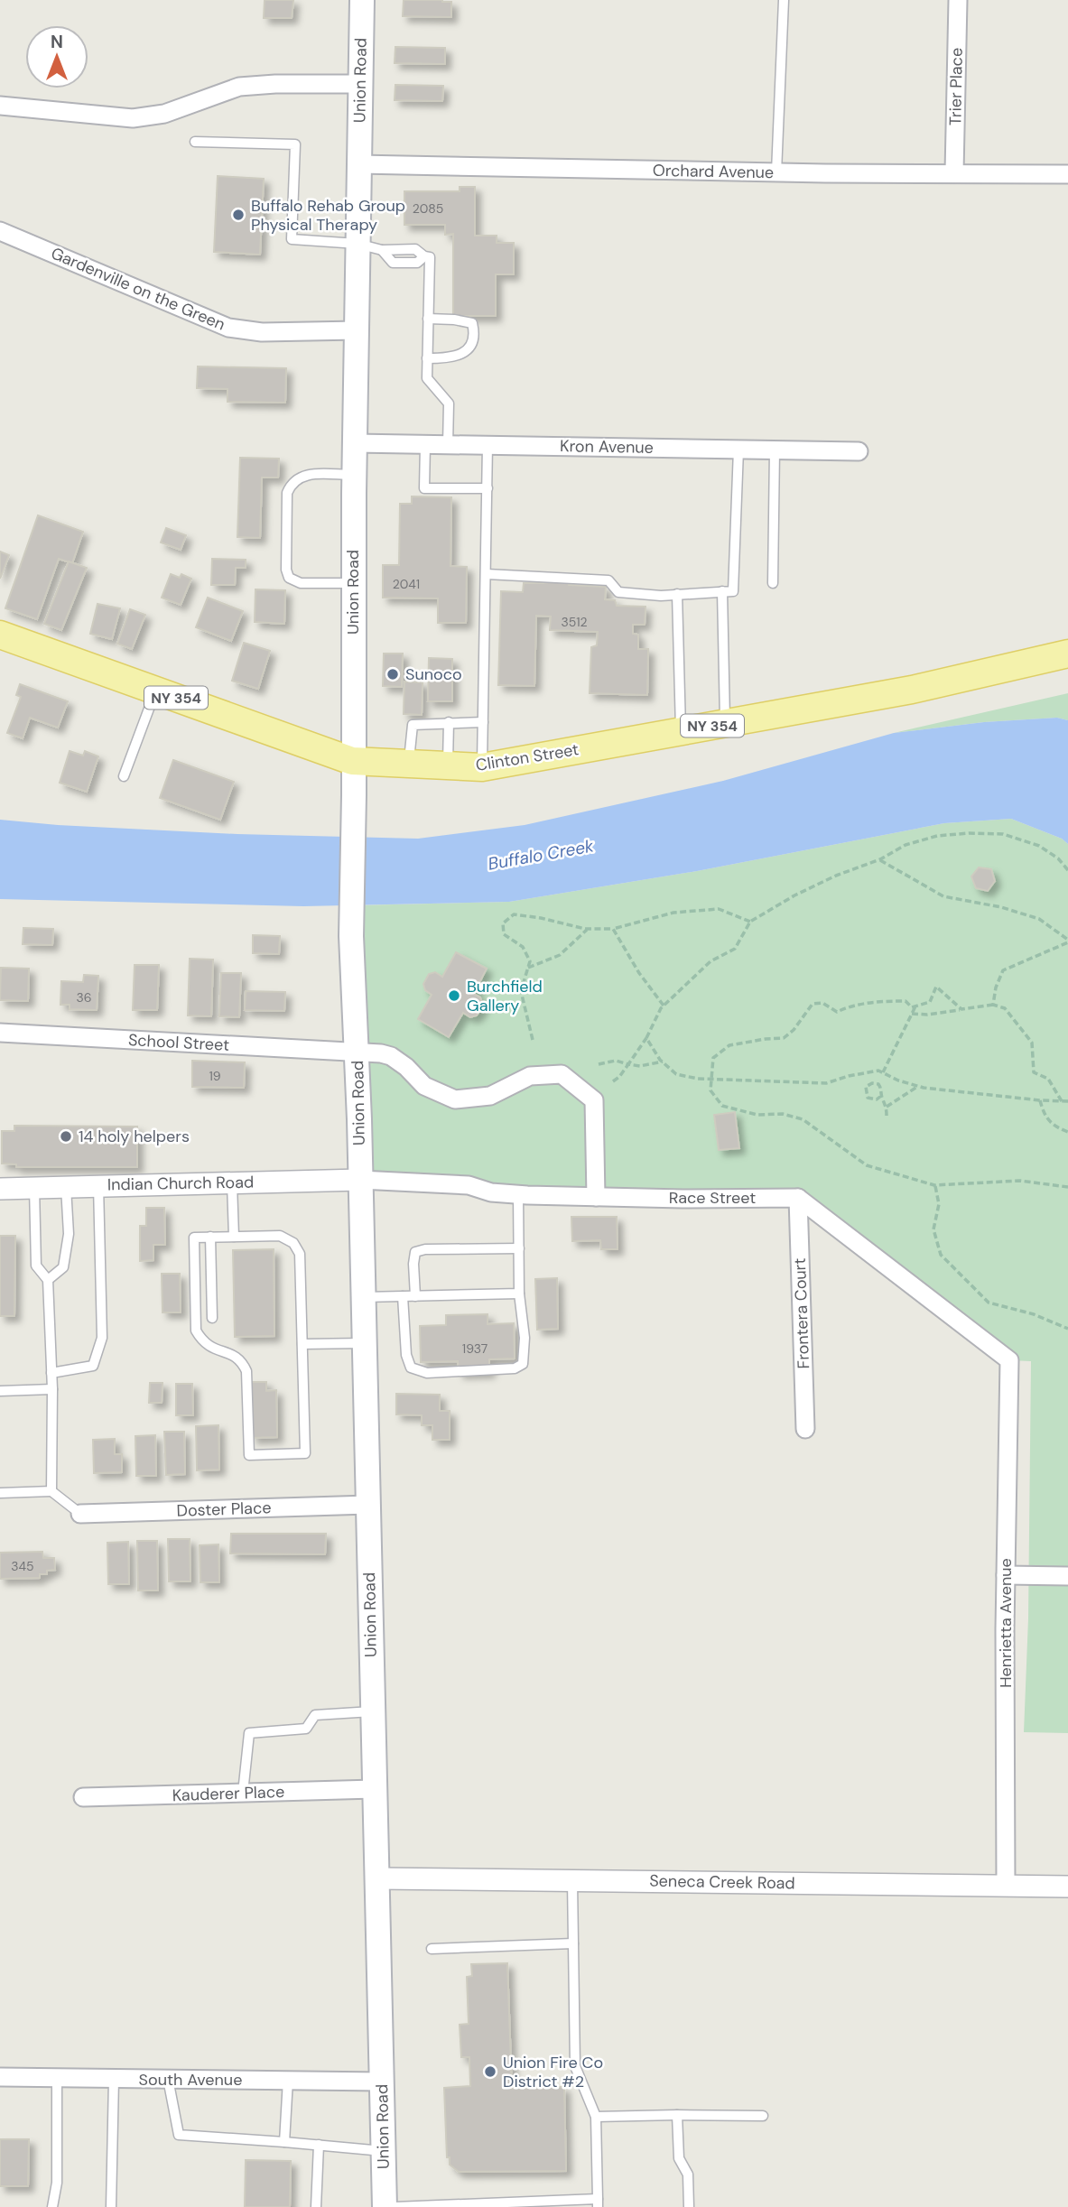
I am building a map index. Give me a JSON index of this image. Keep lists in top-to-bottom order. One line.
{"streets":{"main road":["Union Road","NY 354","Clinton Street"],"street":["Trier Place","Orchard Avenue","Gardenville on the Green","Kron Avenue","School Street","Indian Church Road","Race Street","Frontera Court","Doster Place","Henrietta Avenue","Kauderer Place","Seneca Creek Road","South Avenue"]},"crossings":[["Union Road","Orchard Avenue"],["Union Road","Gardenville on the Green"],["Union Road","Kron Avenue"],["Union Road","Clinton Street"],["Union Road","School Street"],["Union Road","Indian Church Road"],["Union Road","Race Street"],["Union Road","Doster Place"],["Union Road","Kauderer Place"],["Union Road","Seneca Creek Road"],["Union Road","South Avenue"],["Trier Place","Orchard Avenue"],["School Street","Race Street"],["Indian Church Road","Race Street"],["Race Street","Frontera Court"],["Race Street","Henrietta Avenue"],["Frontera Court","Henrietta Avenue"],["Henrietta Avenue","Seneca Creek Road"]],"water":["Buffalo Creek"],"places":["Buffalo Rehab Group Physical Therapy","Sunoco","Burchfield Gallery","14 holy helpers","Union Fire Co District #2"],"house_numbers":["2085","2041","3512","36","19","1937","345"],"north":"top"}
